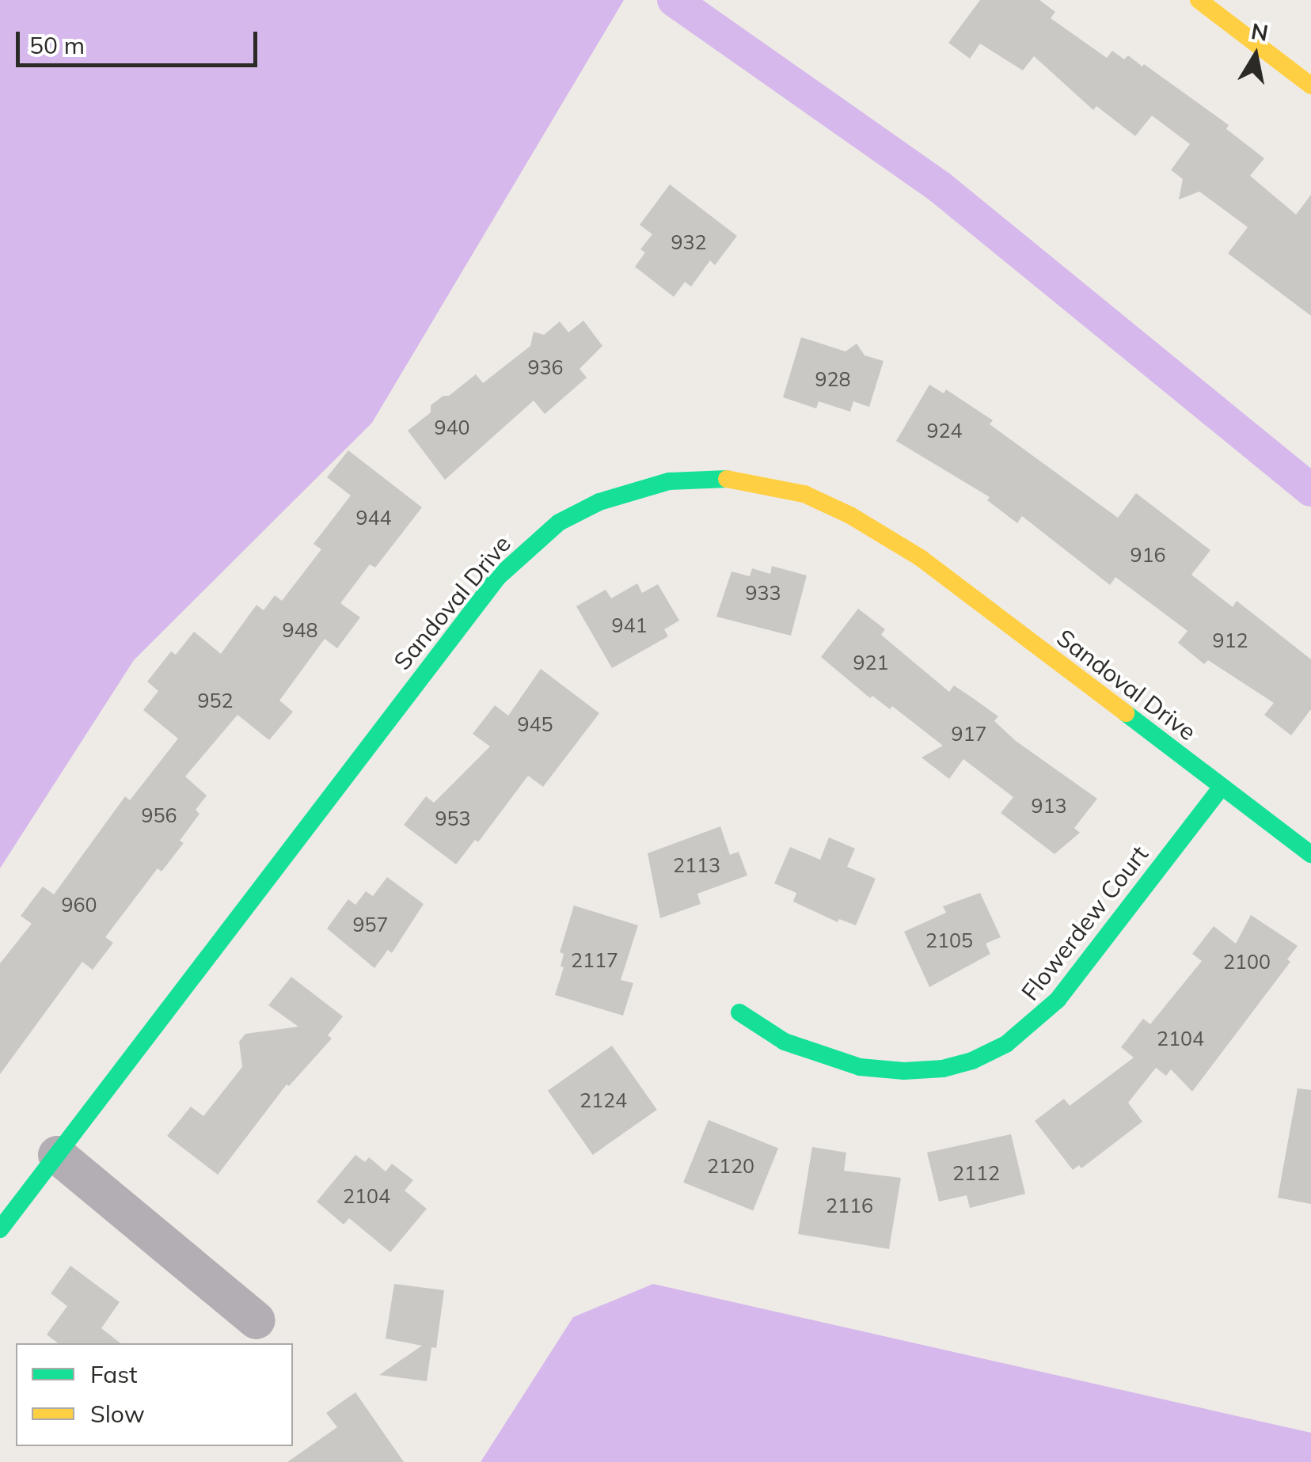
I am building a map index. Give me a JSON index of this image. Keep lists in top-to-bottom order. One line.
{"streets":{"street":["Sandoval Drive","Flowerdew Court"]},"crossings":[["Sandoval Drive","Flowerdew Court"]],"house_numbers":["932","936","928","940","924","944","916","933","941","948","912","921","952","945","917","913","956","953","2113","960","957","2105","2117","2100","2104","2124","2120","2112","2104","2116"],"legend":["Fast","Slow"],"scale_bar":"50 m","north":"top"}
